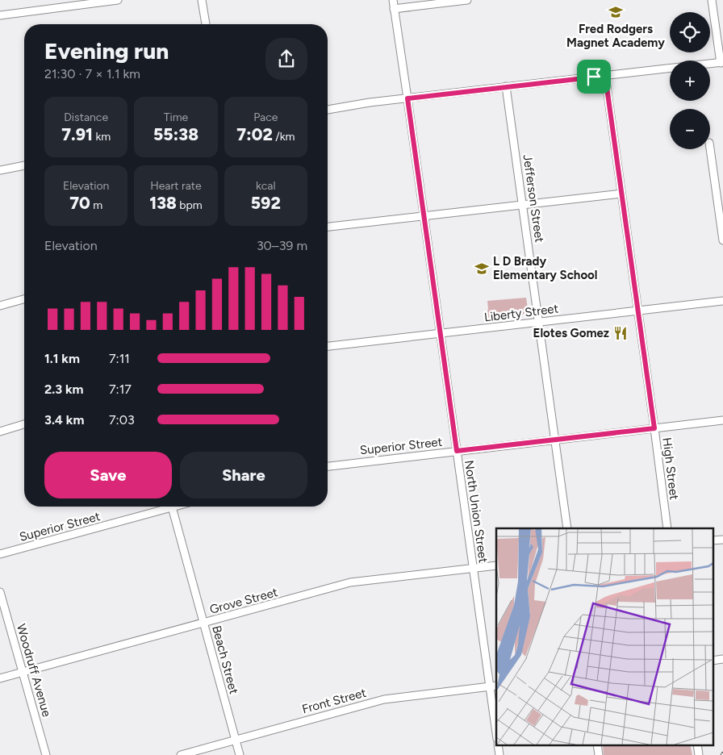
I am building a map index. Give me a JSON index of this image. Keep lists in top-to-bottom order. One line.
{"streets":{"street":["Jefferson Street","Liberty Street","Superior Street","High Street","North Union Street","Grove Street","Beach Street","Woodruff Avenue","Front Street"]},"crossings":[["Jefferson Street","Liberty Street"],["Jefferson Street","Superior Street"],["Liberty Street","High Street"],["Liberty Street","North Union Street"],["Superior Street","High Street"],["Superior Street","North Union Street"],["North Union Street","Grove Street"],["North Union Street","Front Street"],["Grove Street","Beach Street"],["Grove Street","Woodruff Avenue"],["Beach Street","Front Street"]],"places":{"school or university":["Fred Rodgers Magnet Academy","L D Brady Elementary School"],"restaurant":["Elotes Gomez"]},"page":{"map_buttons":["+","−"],"heading":["Evening run","21:30 · 7 × 1.1 km"],"stats":[["Distance","7.91 km"],["Time","55:38"],["Pace","7:02 /km"],["Elevation","70 m"],["Heart rate","138 bpm"],["kcal","592"]],"chart":["Elevation","30–39 m"],"list":[{"name":"1.1 km","note":"7:11"},{"name":"2.3 km","note":"7:17"},{"name":"3.4 km","note":"7:03"}],"buttons":["Save","Share"]}}
